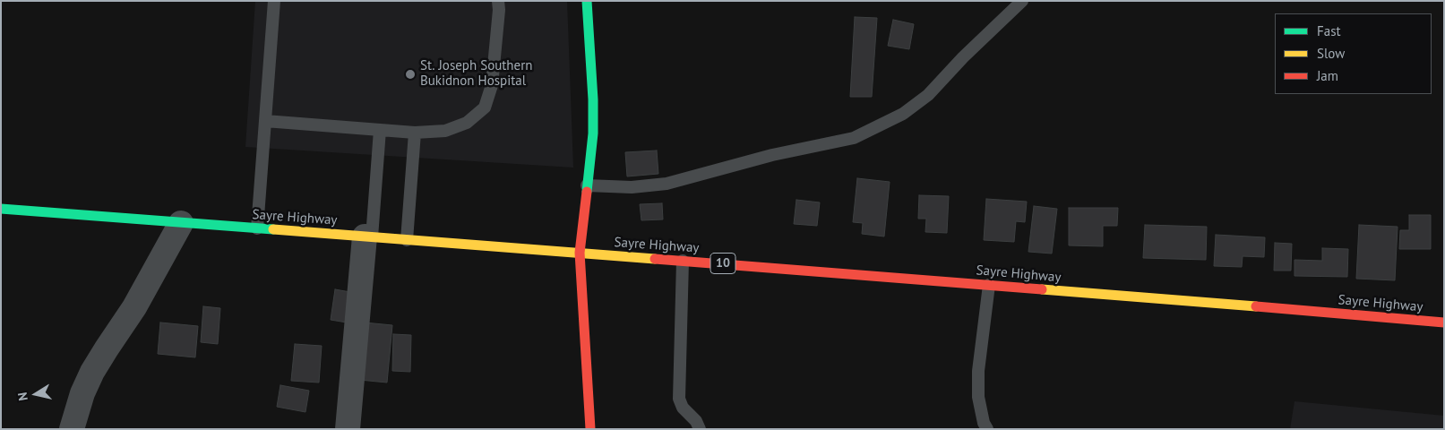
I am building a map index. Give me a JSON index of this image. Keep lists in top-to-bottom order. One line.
{"streets":{"main road":["Sayre Highway","10"]},"places":["St. Joseph Southern Bukidnon Hospital"],"legend":["Fast","Slow","Jam"],"north":"left"}
